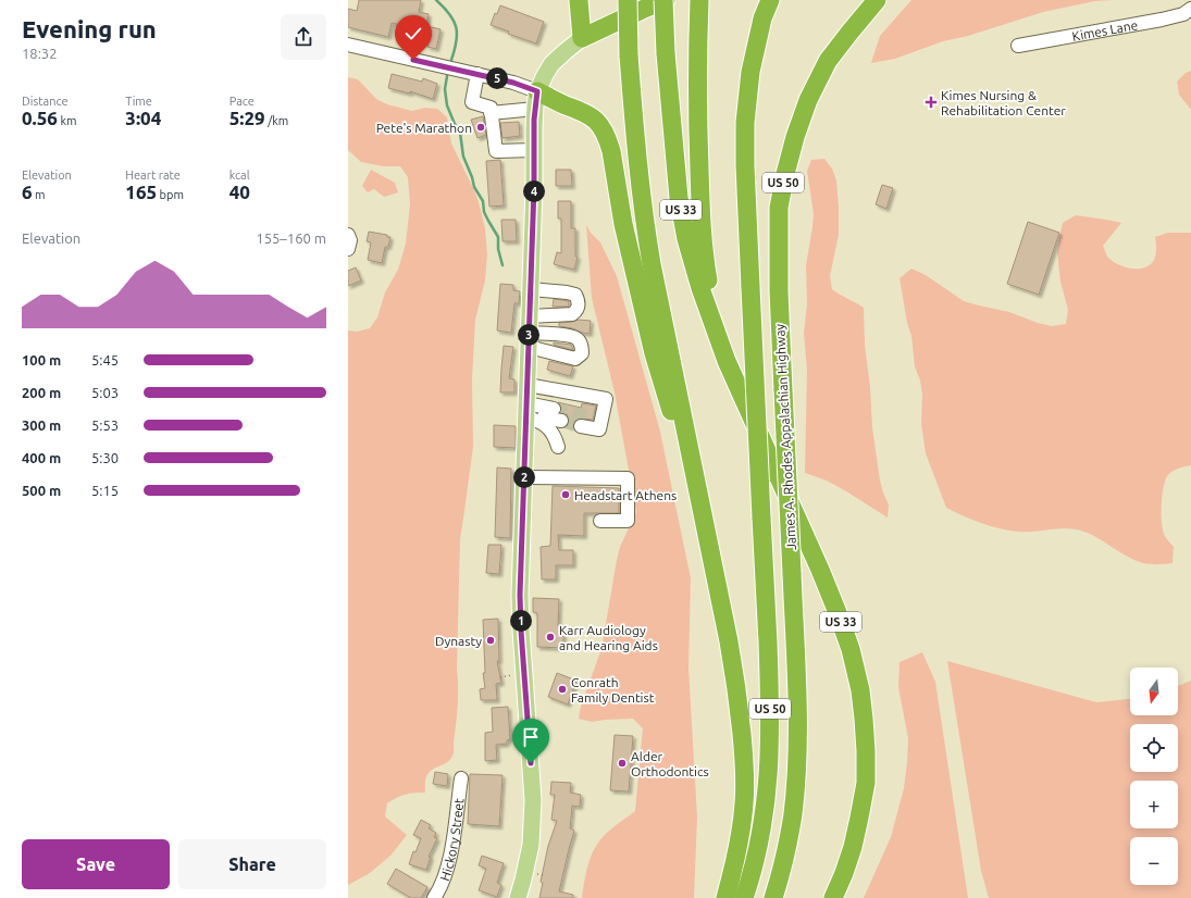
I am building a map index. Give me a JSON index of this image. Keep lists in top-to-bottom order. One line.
{"streets":{"highway":["US 50","US 33","James A. Rhodes Appalachian Highway"],"street":["Kimes Lane","Hickory Street"]},"places":{"health":["Kimes Nursing & Rehabilitation Center"],"other":["Pete's Marathon","Headstart Athens","Karr Audiology and Hearing Aids","Dynasty","Conrath Family Dentist","Alder Orthodontics"]},"north":"bottom","page":{"heading":["Evening run","18:32"],"pins":["5","4","3","2","1"],"stats":[["Distance","0.56 km"],["Time","3:04"],["Pace","5:29 /km"],["Elevation","6 m"],["Heart rate","165 bpm"],["kcal","40"]],"chart":["Elevation","155–160 m"],"list":[{"name":"100 m","note":"5:45"},{"name":"200 m","note":"5:03"},{"name":"300 m","note":"5:53"},{"name":"400 m","note":"5:30"},{"name":"500 m","note":"5:15"}],"map_buttons":["+","−"],"buttons":["Save","Share"]}}
